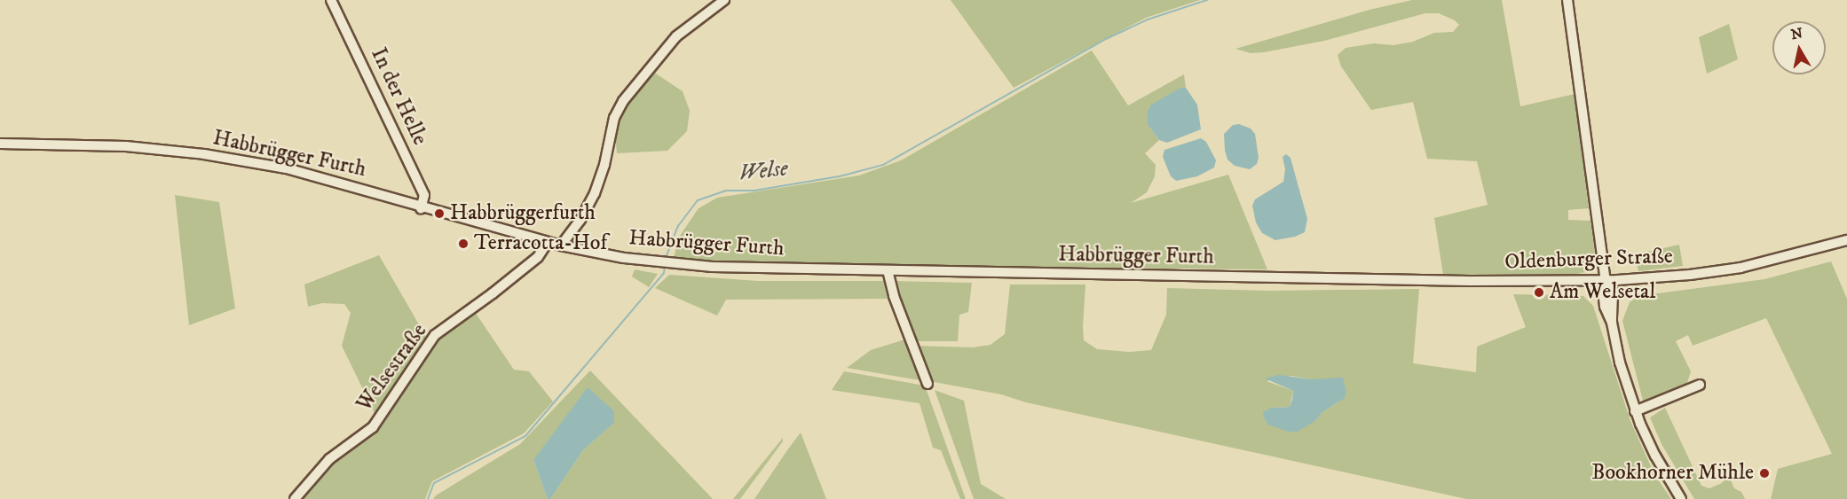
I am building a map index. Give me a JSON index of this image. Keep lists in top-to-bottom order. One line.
{"streets":{"street":["In der Helle","Habbrügger Furth","Oldenburger Straße","Welsestraße"]},"crossings":[["In der Helle","Habbrügger Furth"],["Habbrügger Furth","Oldenburger Straße"],["Habbrügger Furth","Welsestraße"]],"water":["Welse"],"places":["Habbrüggerfurth","Terracotta-Hof","Am Welsetal","Bookhorner Mühle"],"north":"top"}
